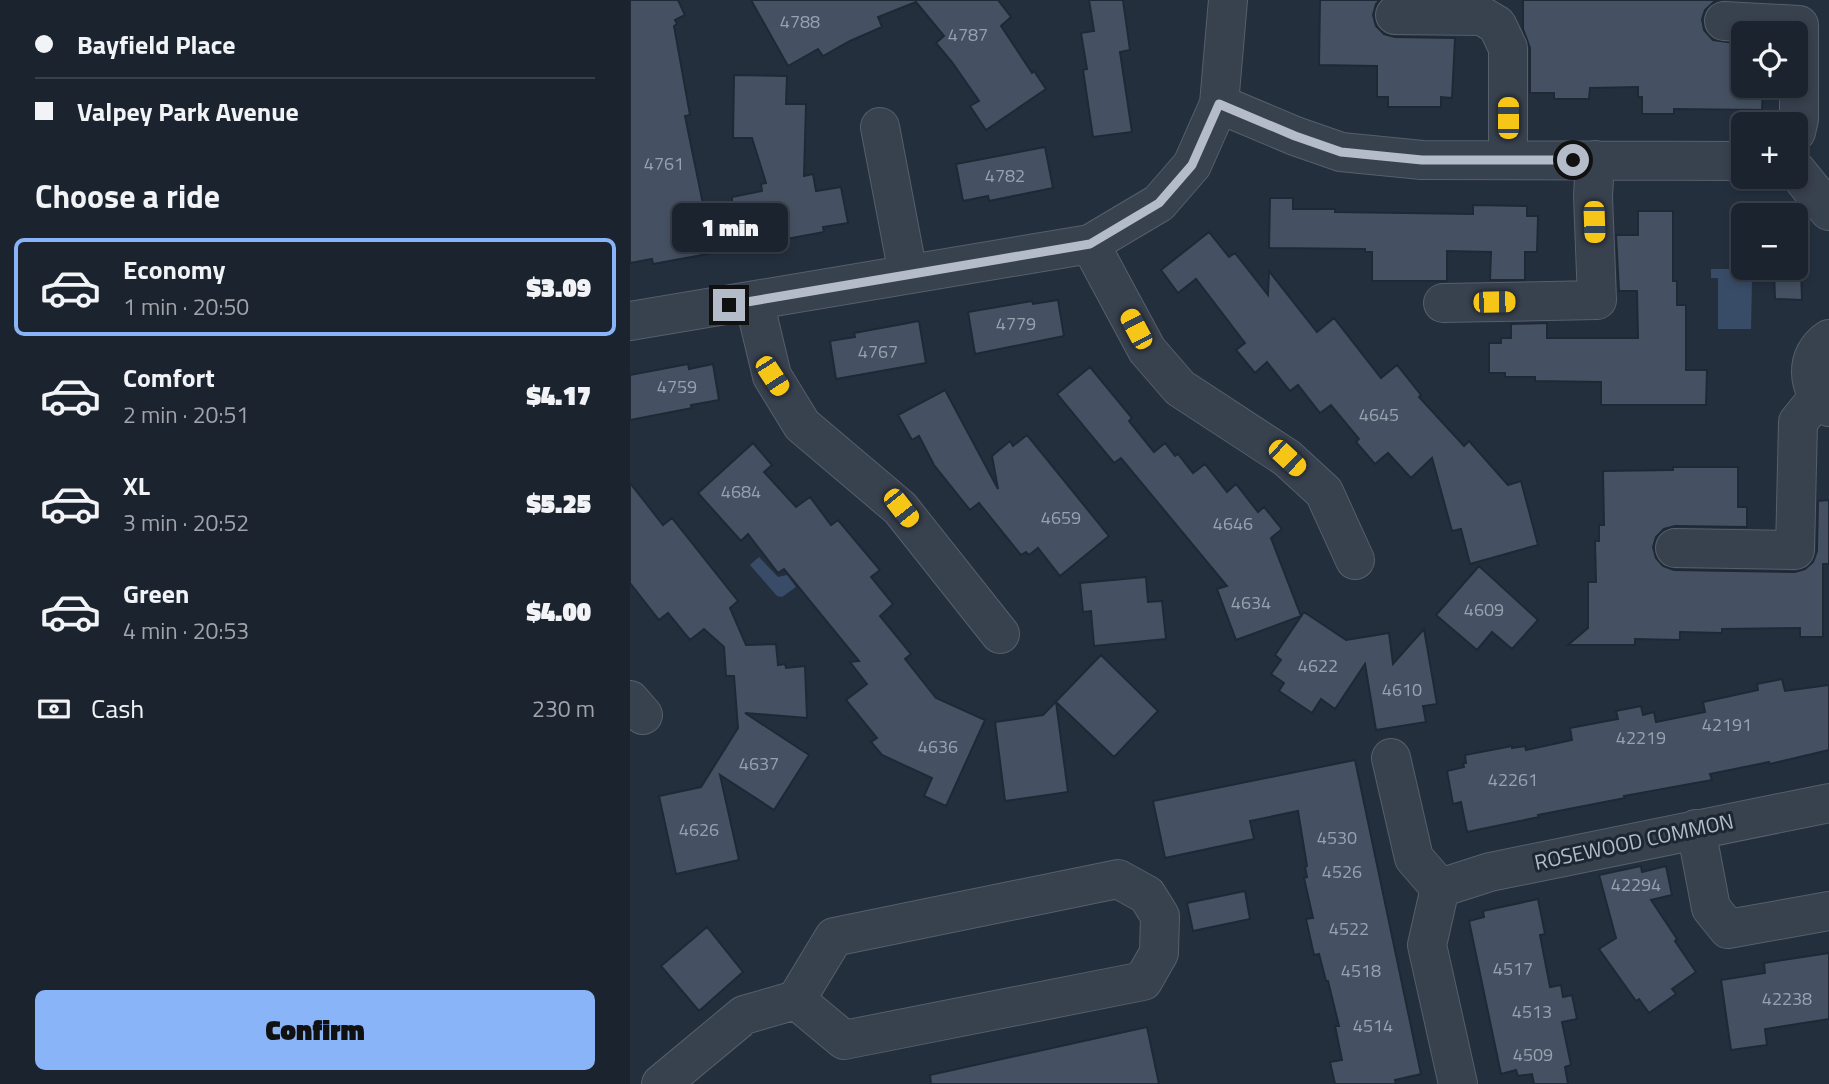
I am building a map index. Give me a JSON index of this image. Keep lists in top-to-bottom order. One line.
{"streets":{"street":["ROSEWOOD COMMON"]},"house_numbers":["4788","4787","4761","4782","4779","4767","4759","4645","4684","4659","4646","4634","4609","4622","4610","42191","42219","4636","4637","42261","4626","4530","4526","42294","4522","4517","4518","42238","4513","4514","4509"],"page":{"banner":["Bayfield Place","Valpey Park Avenue"],"map_buttons":["+","−"],"heading":"Choose a ride","bubble":"1 min","list":[{"name":"Economy","note":"1 min · 20:50","value":"$3.09"},{"name":"Comfort","note":"2 min · 20:51","value":"$4.17"},{"name":"XL","note":"3 min · 20:52","value":"$5.25"},{"name":"Green","note":"4 min · 20:53","value":"$4.00"}],"pay":["Cash","230 m"],"buttons":"Confirm"}}
